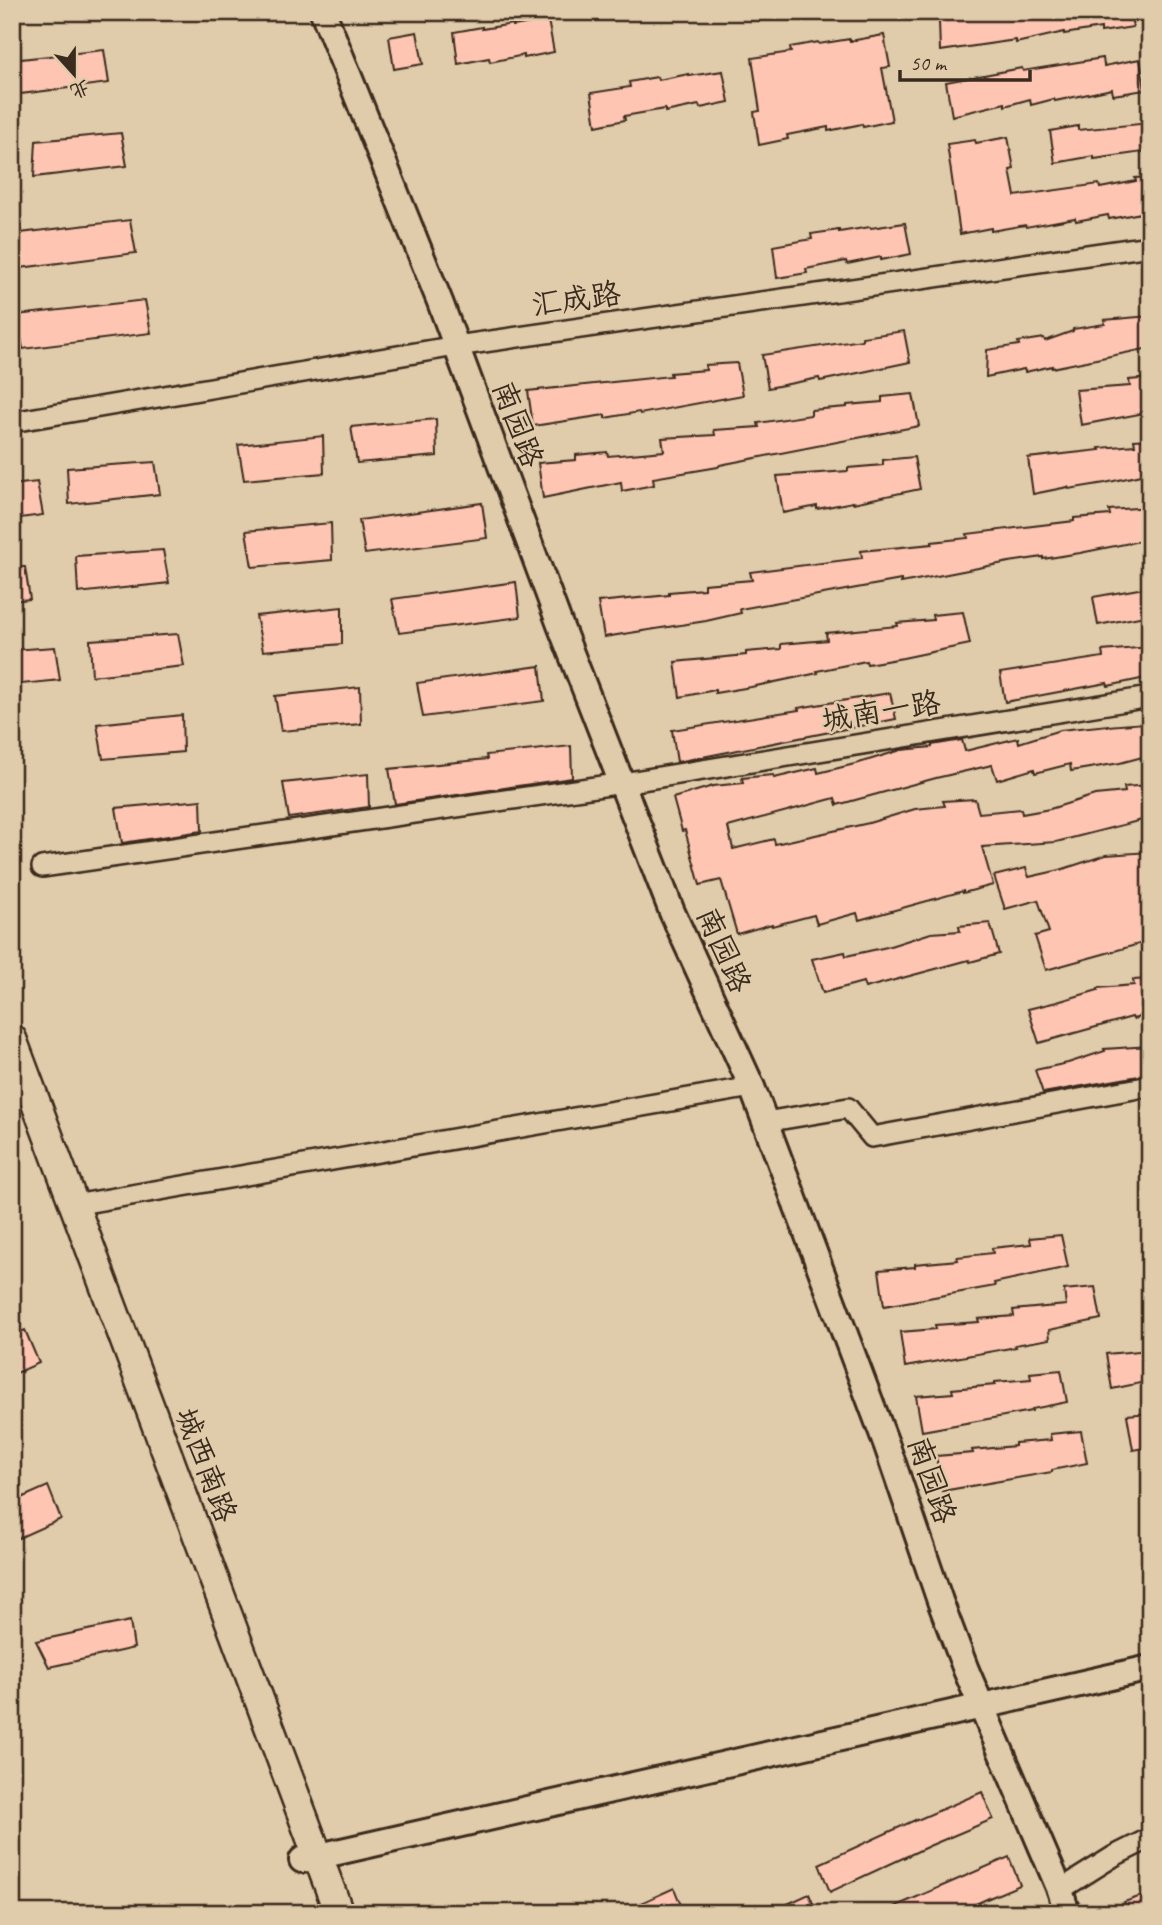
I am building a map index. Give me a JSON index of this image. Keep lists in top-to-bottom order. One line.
{"streets":{"main road":["城西南路"],"street":["汇成路","南园路","城南一路"]},"crossings":[["汇成路","南园路"],["南园路","城南一路"]],"scale_bar":"50 m","north":"bottom"}
